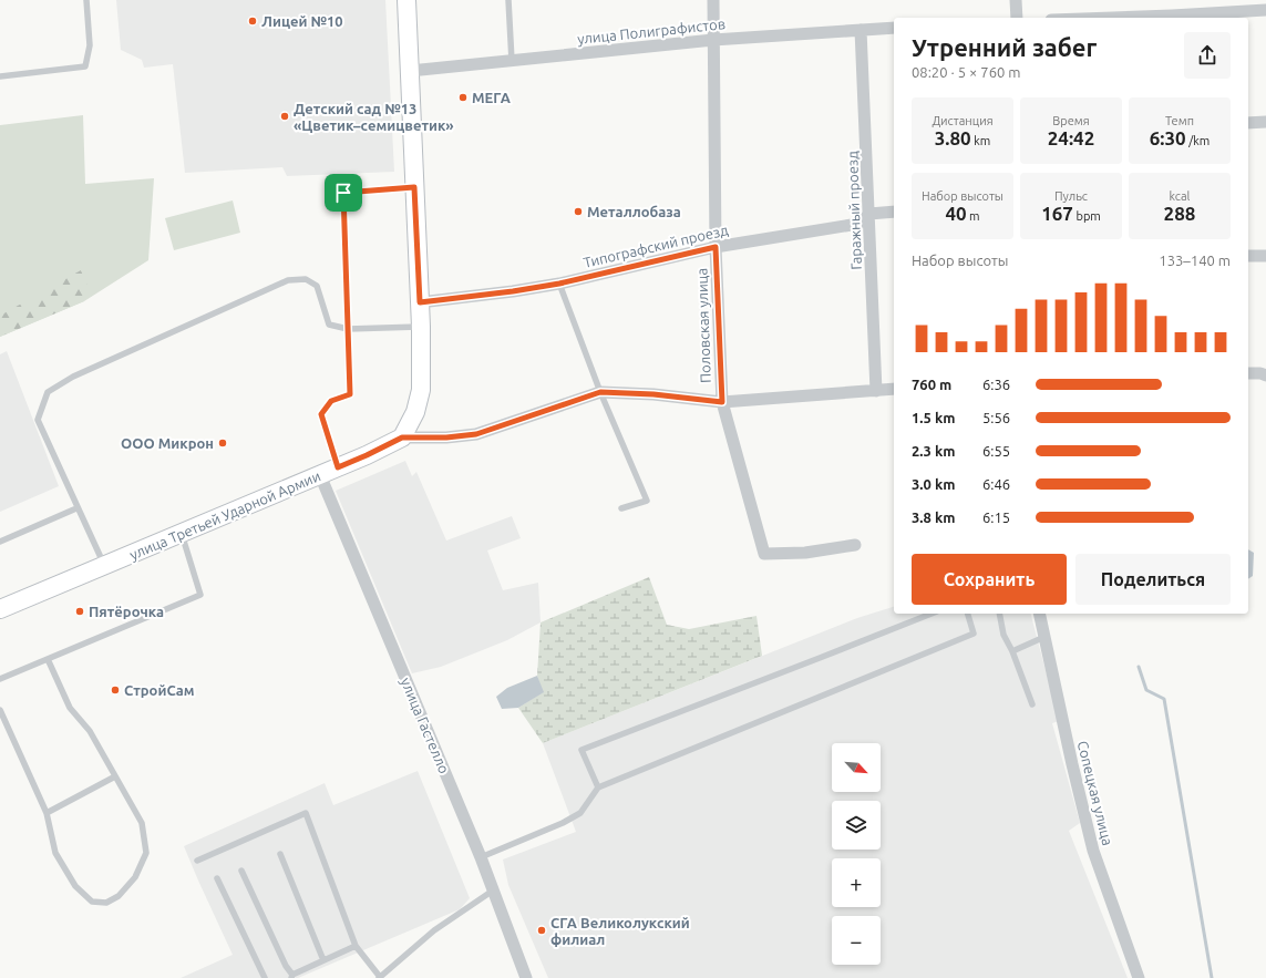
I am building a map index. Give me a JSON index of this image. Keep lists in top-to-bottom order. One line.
{"streets":{"main road":["улица Третьей Ударной Армии"],"street":["улица Полиграфистов","Гаражный проезд","Типографский проезд","Половская улица","улица Гастелло","Сопецкая улица"]},"crossings":[["улица Полиграфистов","Гаражный проезд"],["улица Полиграфистов","Половская улица"],["Гаражный проезд","Типографский проезд"],["Гаражный проезд","улица Третьей Ударной Армии"],["Типографский проезд","Половская улица"],["Половская улица","улица Третьей Ударной Армии"],["улица Третьей Ударной Армии","улица Гастелло"]],"places":["Лицей №10","МЕГА","Детский сад №13 «Цветик–семицветик»","Металлобаза","ООО Микрон","Пятёрочка","СтройСам","СГА Великолукский филиал"],"north":"bottom right","page":{"heading":["Утренний забег","08:20 · 5 × 760 m"],"stats":[["Дистанция","3.80 km"],["Время","24:42"],["Темп","6:30 /km"],["Набор высоты","40 m"],["Пульс","167 bpm"],["kcal","288"]],"chart":["Набор высоты","133–140 m"],"list":[{"name":"760 m","note":"6:36"},{"name":"1.5 km","note":"5:56"},{"name":"2.3 km","note":"6:55"},{"name":"3.0 km","note":"6:46"},{"name":"3.8 km","note":"6:15"}],"buttons":["Сохранить","Поделиться"],"map_buttons":["+","−"]}}
